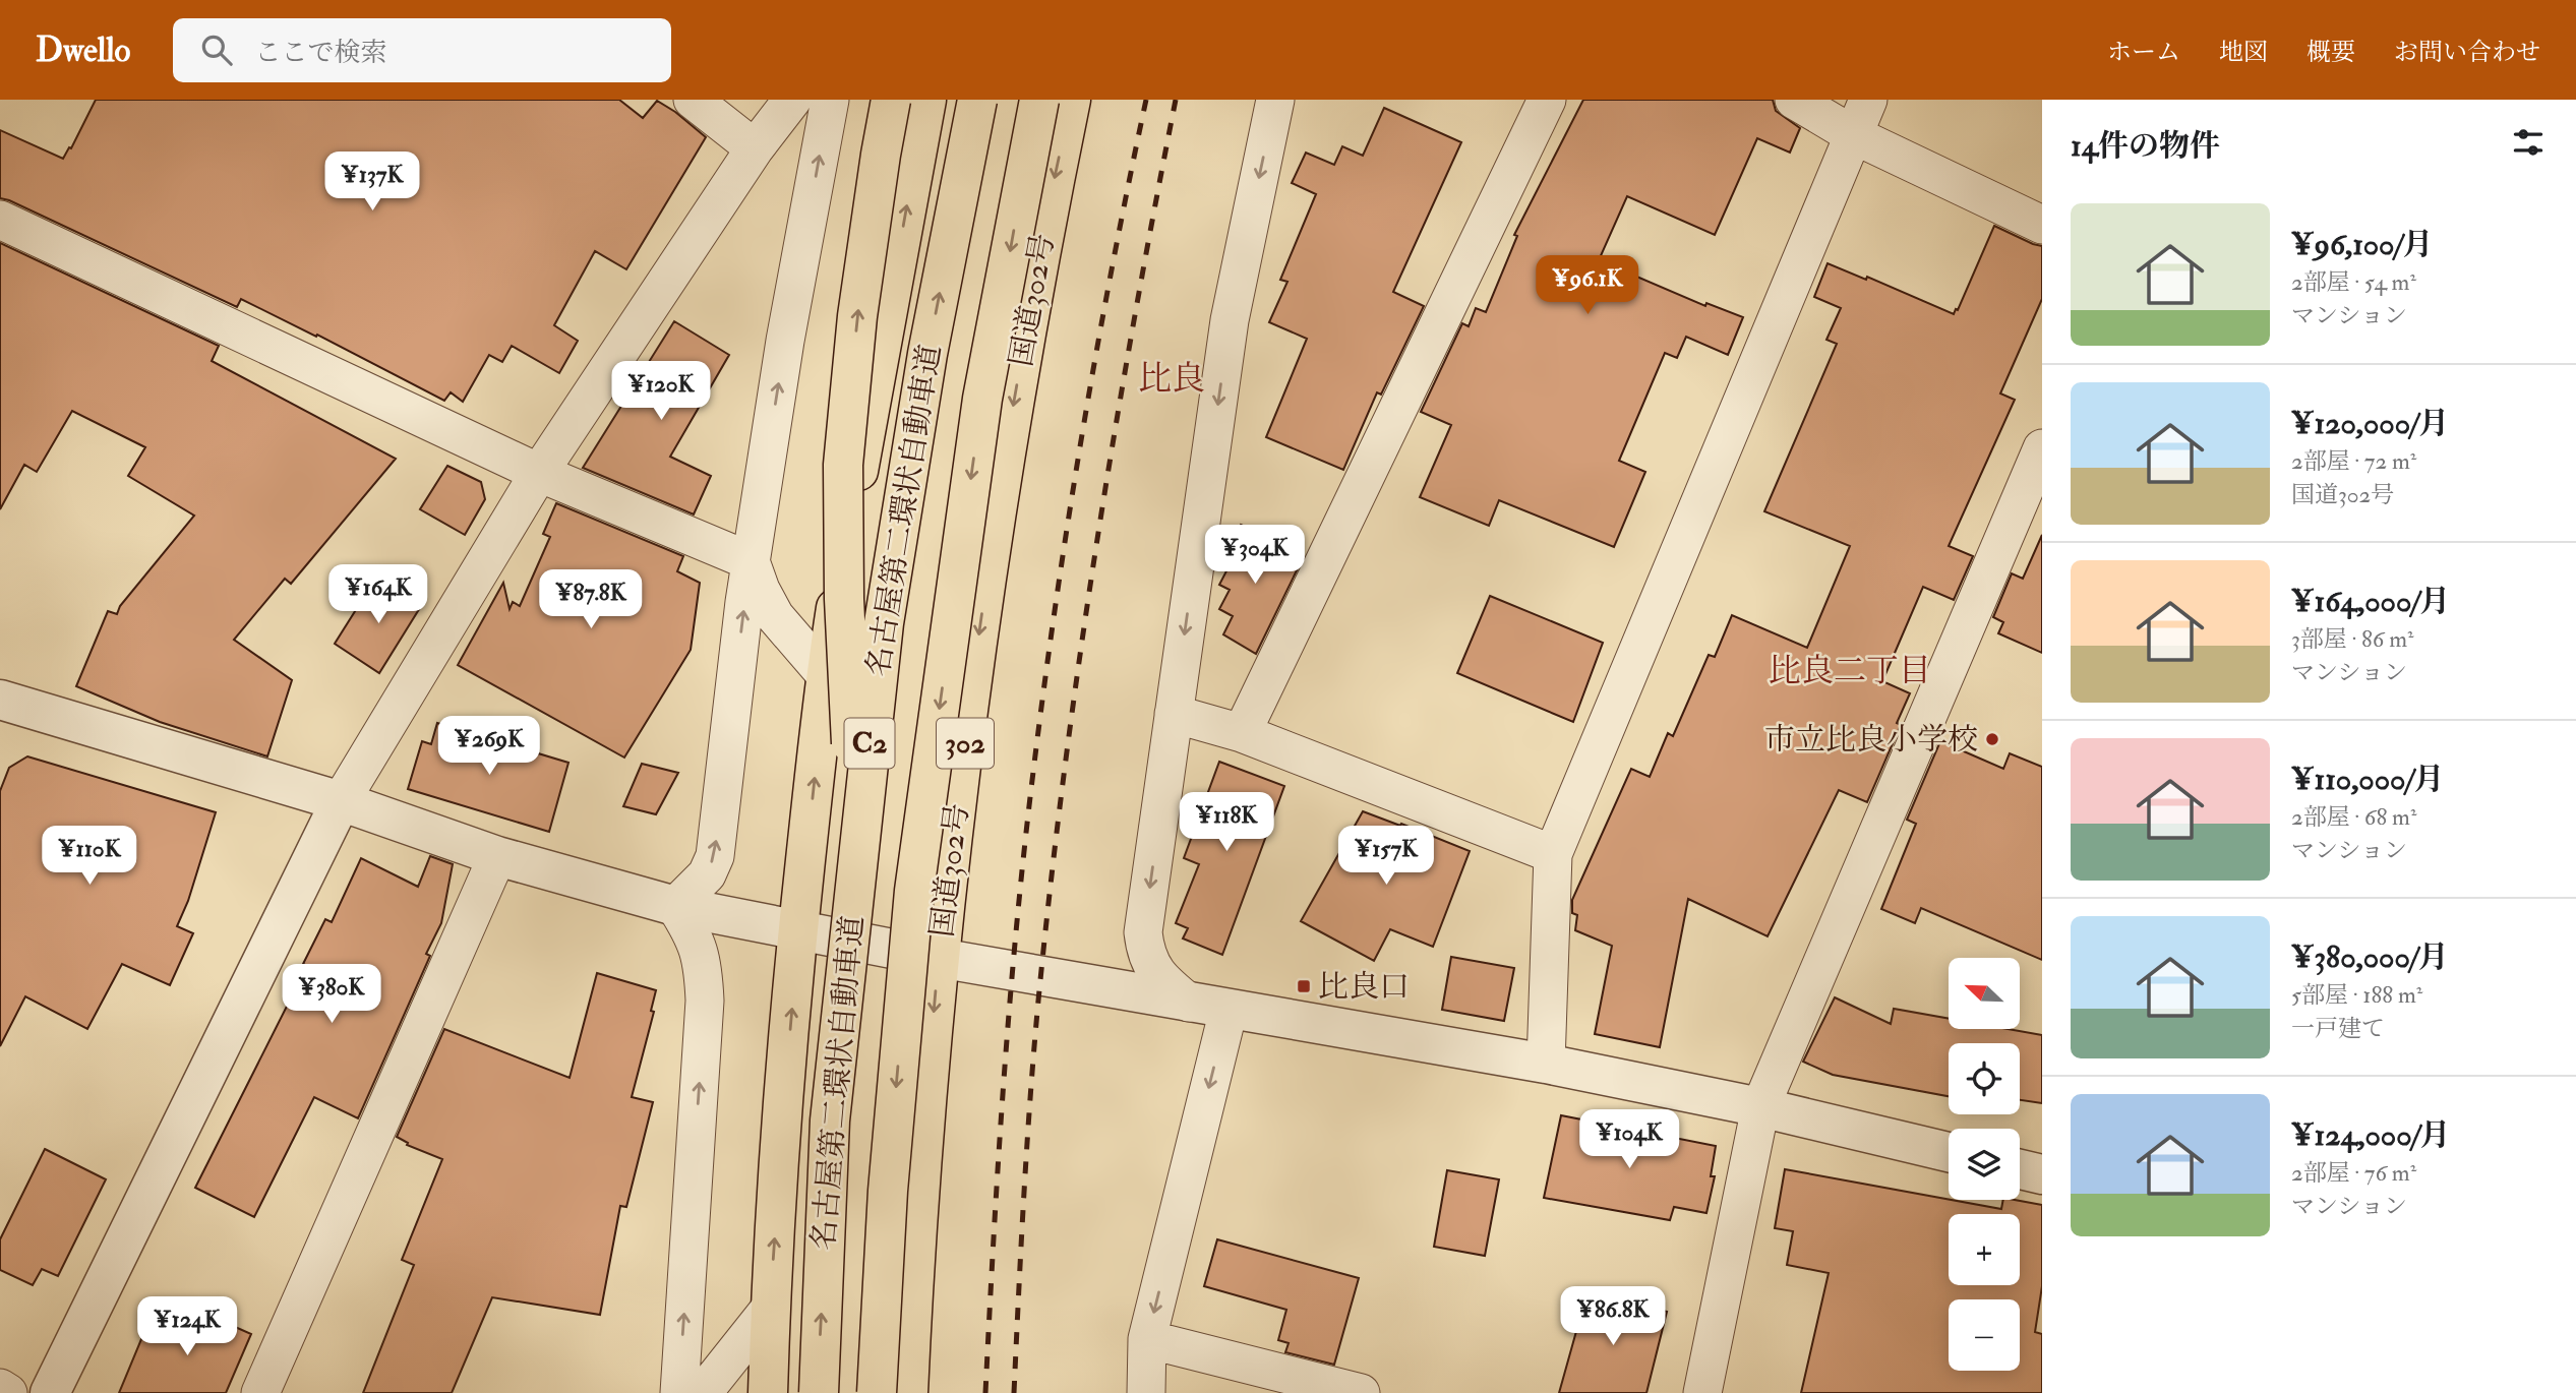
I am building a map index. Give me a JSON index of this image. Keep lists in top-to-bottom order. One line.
{"streets":{"highway":["国道302号","名古屋第二環状自動車道","C2","302"]},"districts":["比良","比良二丁目"],"places":{"other":["市立比良小学校"],"transit":["比良口"]},"north":"top left","page":{"header":"Dwello","search":"ここで検索","nav":["ホーム","地図","概要","お問い合わせ"],"heading":"14件の物件","price":["¥137K","¥96.1K","¥120K","¥304K","¥164K","¥87.8K","¥269K","¥118K","¥110K","¥157K","¥380K","¥104K","¥86.8K","¥124K"],"list":[{"name":"¥96,100/月","note":"2部屋 · 54 m² · マンション"},{"name":"¥120,000/月","note":"2部屋 · 72 m² · 国道302号"},{"name":"¥164,000/月","note":"3部屋 · 86 m² · マンション"},{"name":"¥110,000/月","note":"2部屋 · 68 m² · マンション"},{"name":"¥380,000/月","note":"5部屋 · 188 m² · 一戸建て"},{"name":"¥124,000/月","note":"2部屋 · 76 m² · マンション"}],"map_buttons":["+","−"]}}
